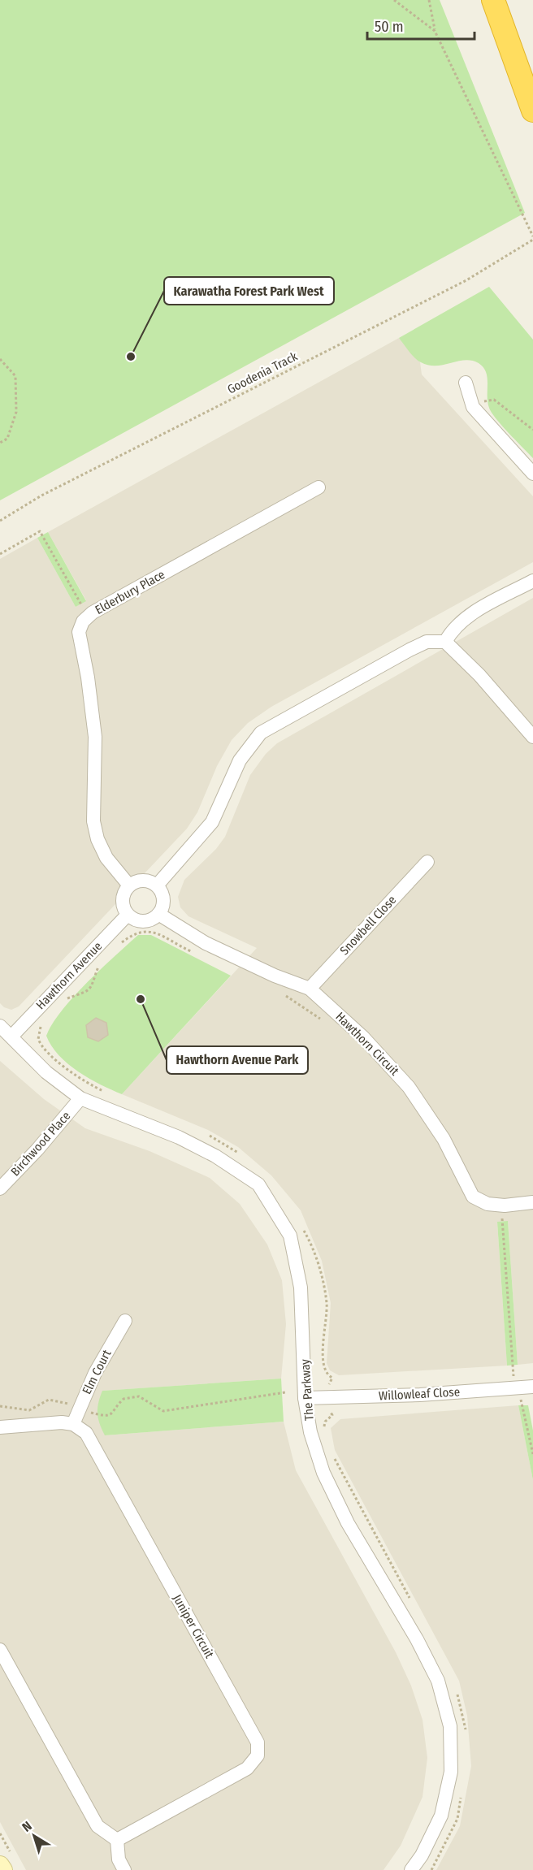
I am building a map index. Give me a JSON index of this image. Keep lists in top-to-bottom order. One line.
{"streets":{"street":["Elderbury Place","Snowbell Close","Hawthorn Avenue","Hawthorn Circuit","Birchwood Place","Elm Court","The Parkway","Willowleaf Close","Juniper Circuit"],"path":["Goodenia Track"]},"crossings":[["Elderbury Place","Hawthorn Avenue"],["Elderbury Place","Hawthorn Circuit"],["Snowbell Close","Hawthorn Circuit"],["Hawthorn Avenue","Hawthorn Circuit"],["Hawthorn Avenue","The Parkway"],["Birchwood Place","The Parkway"],["Elm Court","Juniper Circuit"],["The Parkway","Willowleaf Close"]],"places":["Karawatha Forest Park West","Hawthorn Avenue Park"],"scale_bar":"50 m","north":"top left"}
